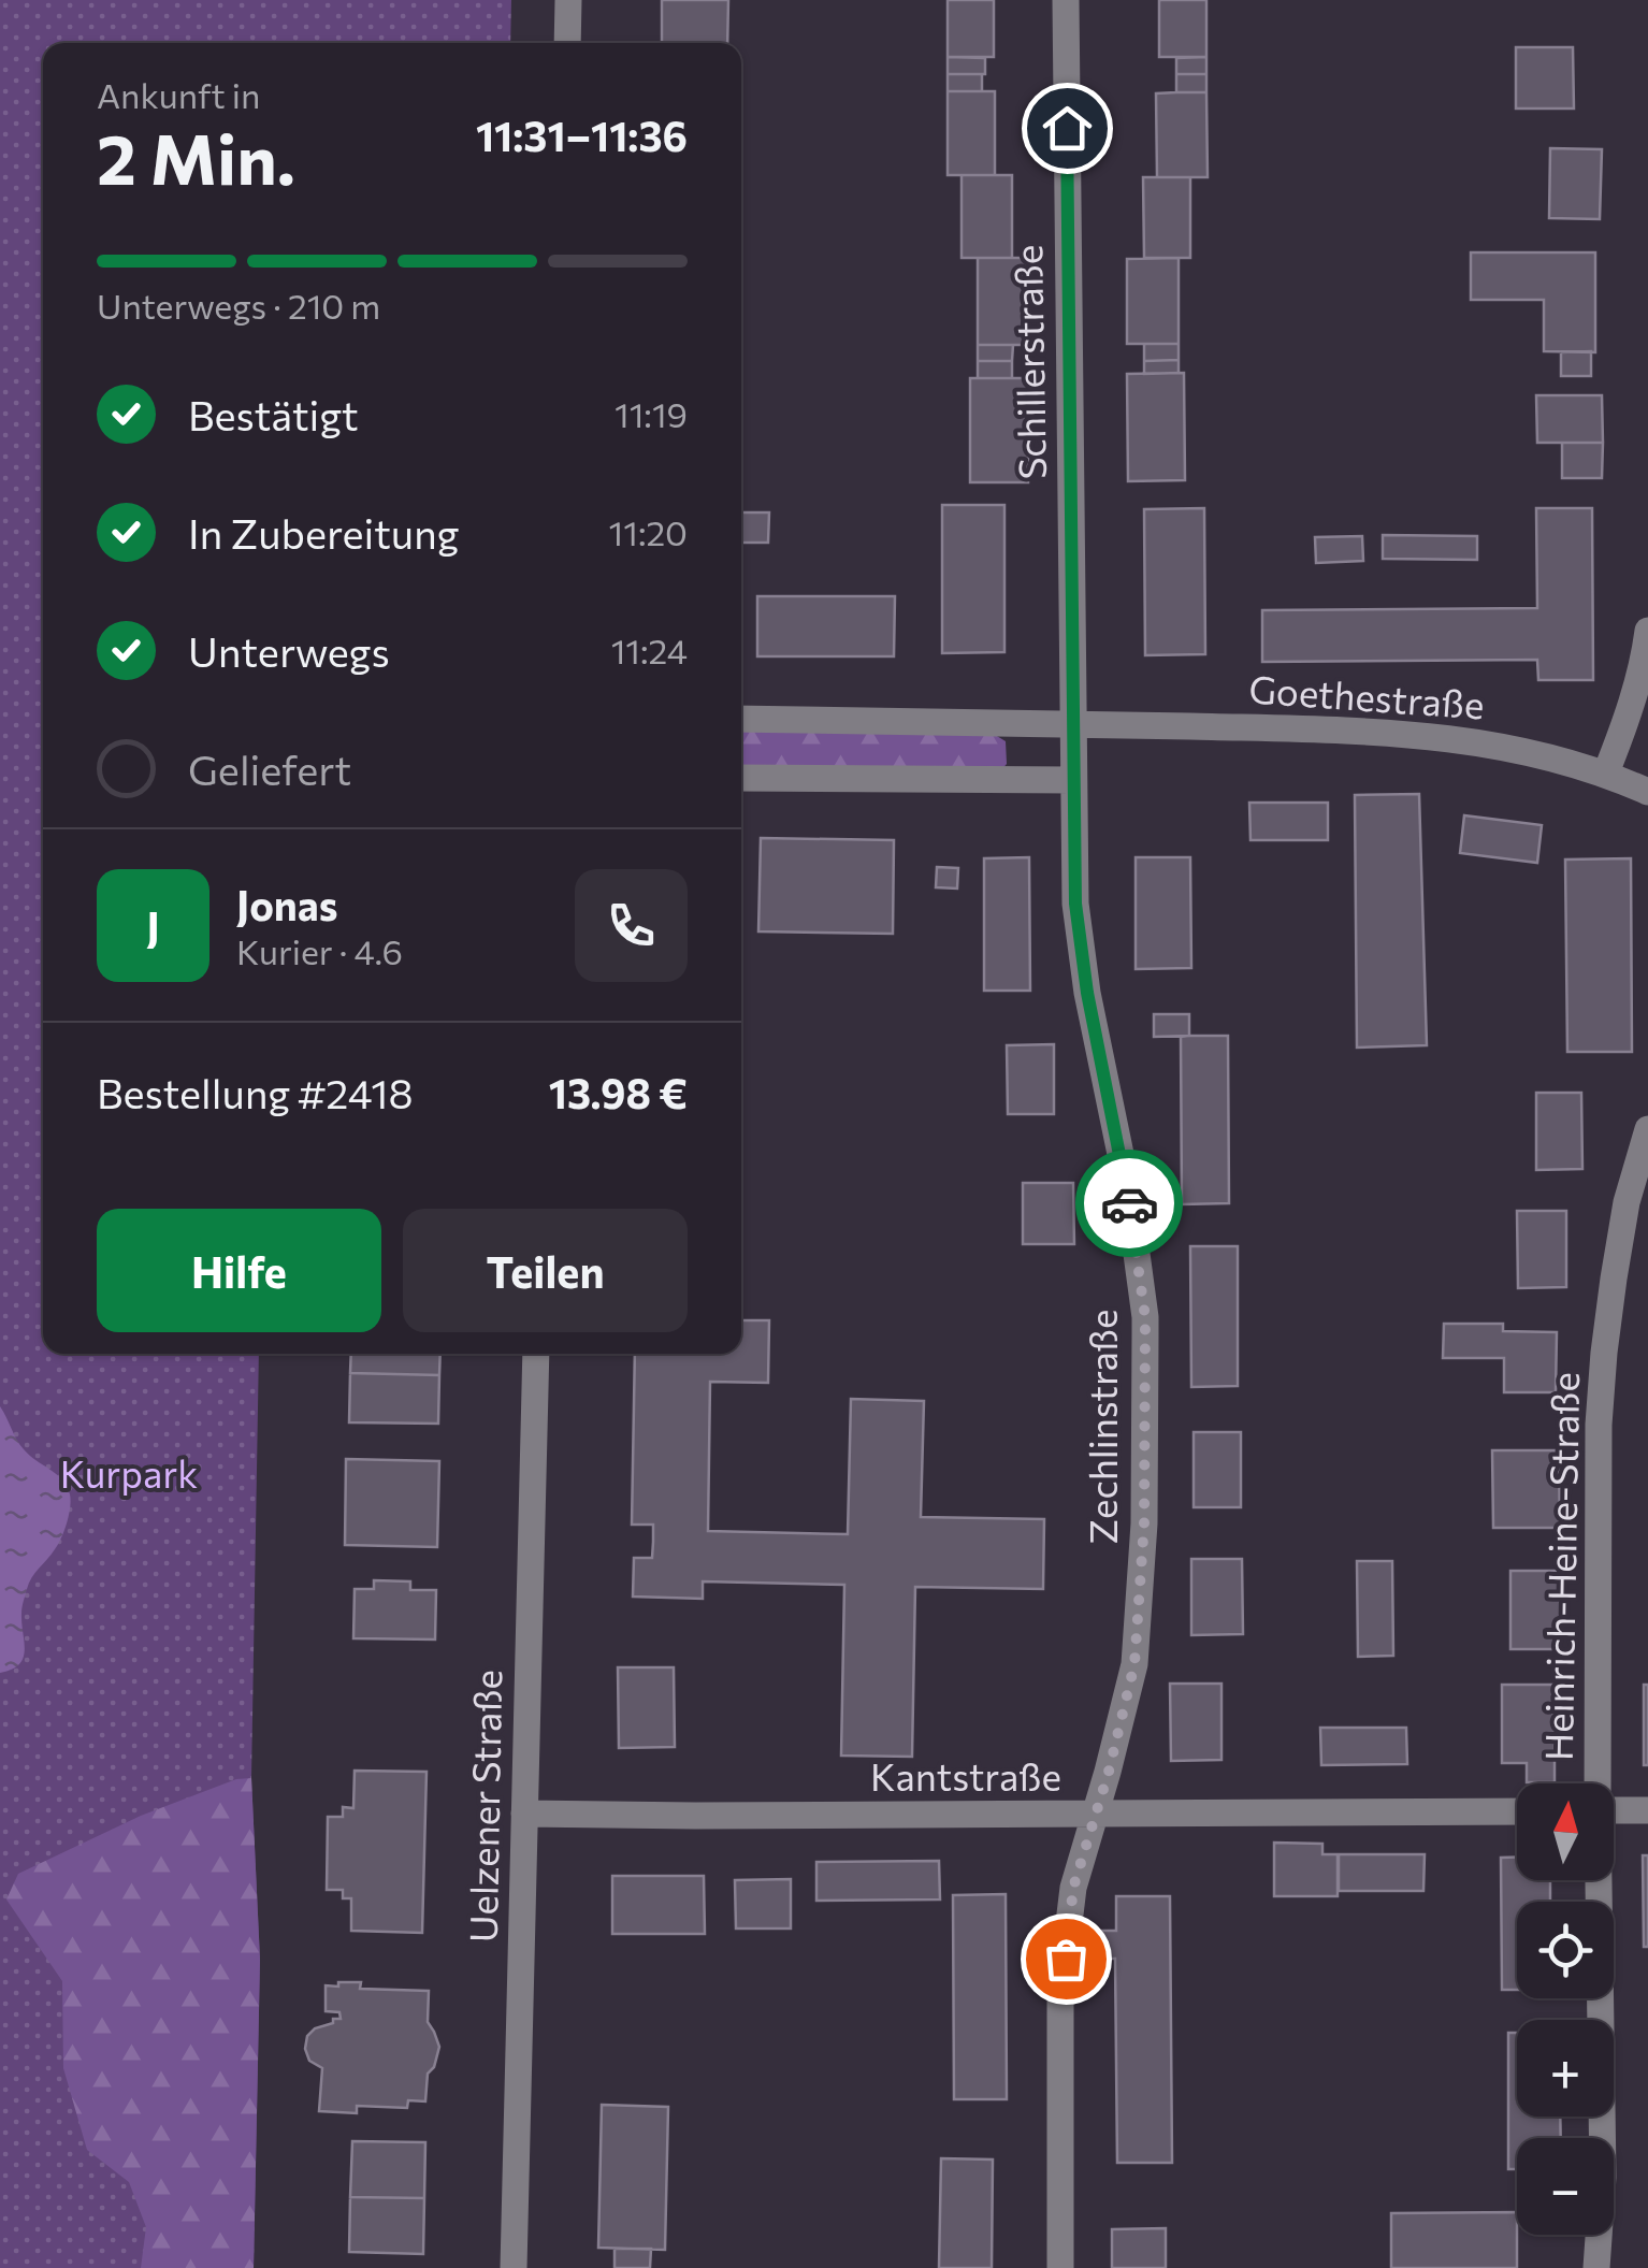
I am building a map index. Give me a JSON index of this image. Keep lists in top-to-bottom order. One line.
{"streets":{"street":["Schillerstraße","Goethestraße","Zechlinstraße","Heinrich-Heine-Straße","Kantstraße","Uelzener Straße"]},"crossings":[["Schillerstraße","Goethestraße"],["Zechlinstraße","Kantstraße"],["Kantstraße","Uelzener Straße"]],"parks":["Kurpark"],"north":"top","page":{"heading":["2 Min.","Ankunft in","11:31–11:36"],"panel":["Jonas","Kurier · 4.6","Bestellung #2418","13.98 €"],"bar":"Unterwegs · 210 m","list":[["Bestätigt","11:19"],["In Zubereitung","11:20"],["Unterwegs","11:24"],"Geliefert"],"round":"J","buttons":["Hilfe","Teilen"],"map_buttons":["+","−"]}}
